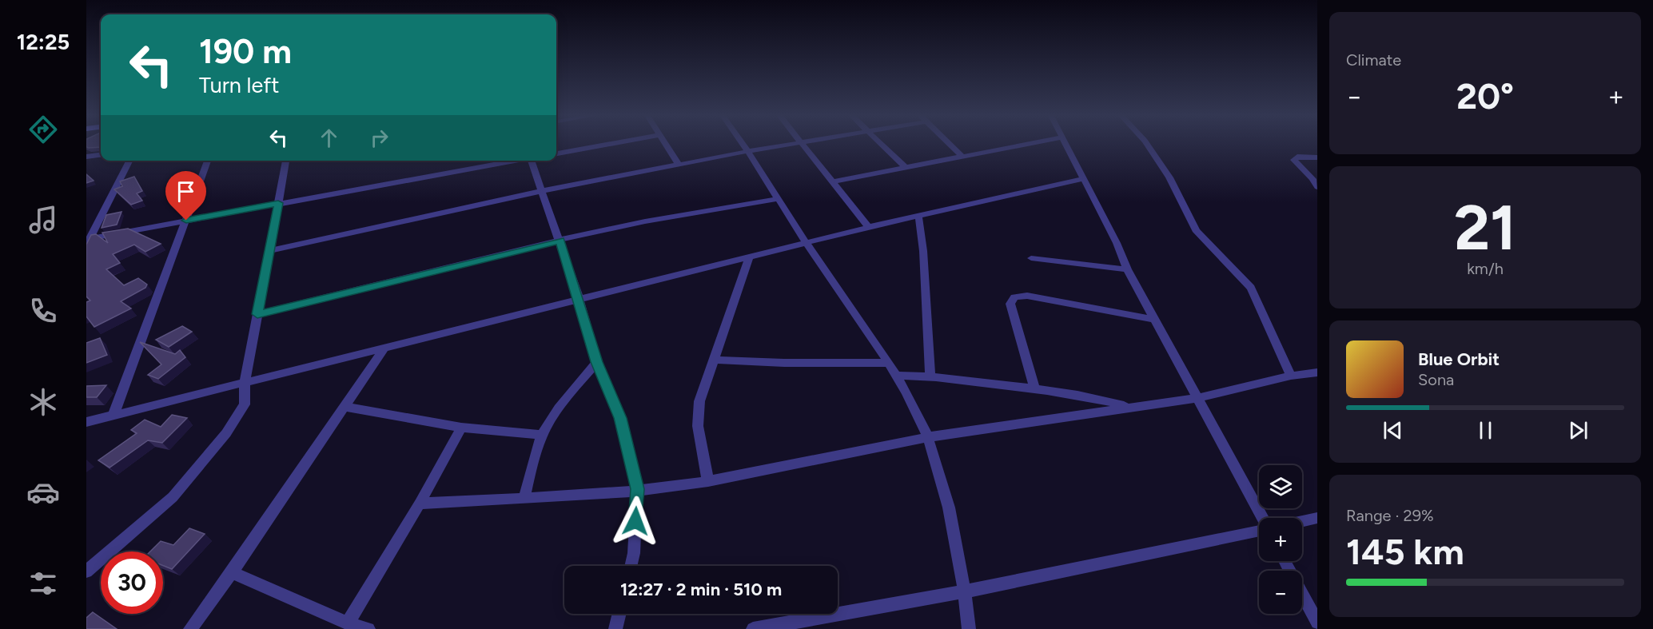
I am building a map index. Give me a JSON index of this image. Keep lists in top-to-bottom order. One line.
{"page":{"tabs":"12:25","tile":["Climate",["21","km/h"],["Range · 29%","145 km"]],"turn":["190 m","Turn left"],"heat":["−","20°","+"],"song":["Blue Orbit","Sona"],"map_buttons":["+","−"],"limit":"30","trip":"12:27 · 2 min · 510 m"}}
